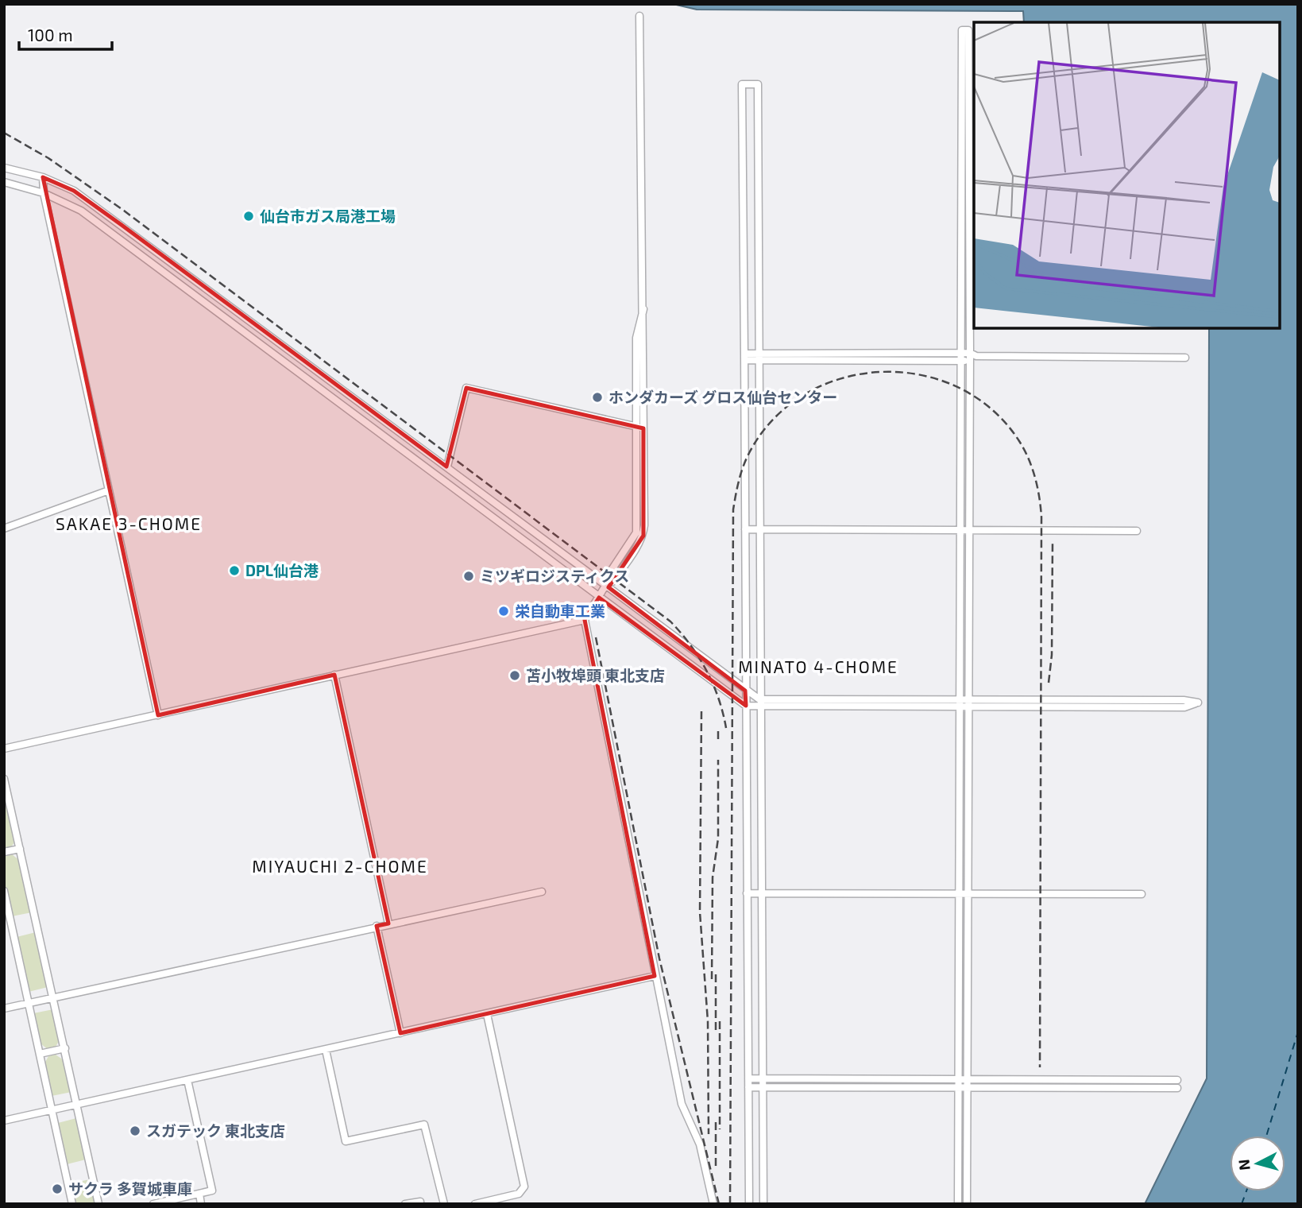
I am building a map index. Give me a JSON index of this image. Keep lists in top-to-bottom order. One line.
{"districts":["SAKAE 3-CHOME","MINATO 4-CHOME","MIYAUCHI 2-CHOME"],"places":["仙台市ガス局港工場","ホンダカーズ グロス仙台センター","DPL仙台港","ミツギロジスティクス","栄自動車工業","苫小牧埠頭 東北支店","スガテック 東北支店","サクラ 多賀城車庫"],"scale_bar":"100 m","north":"left"}
